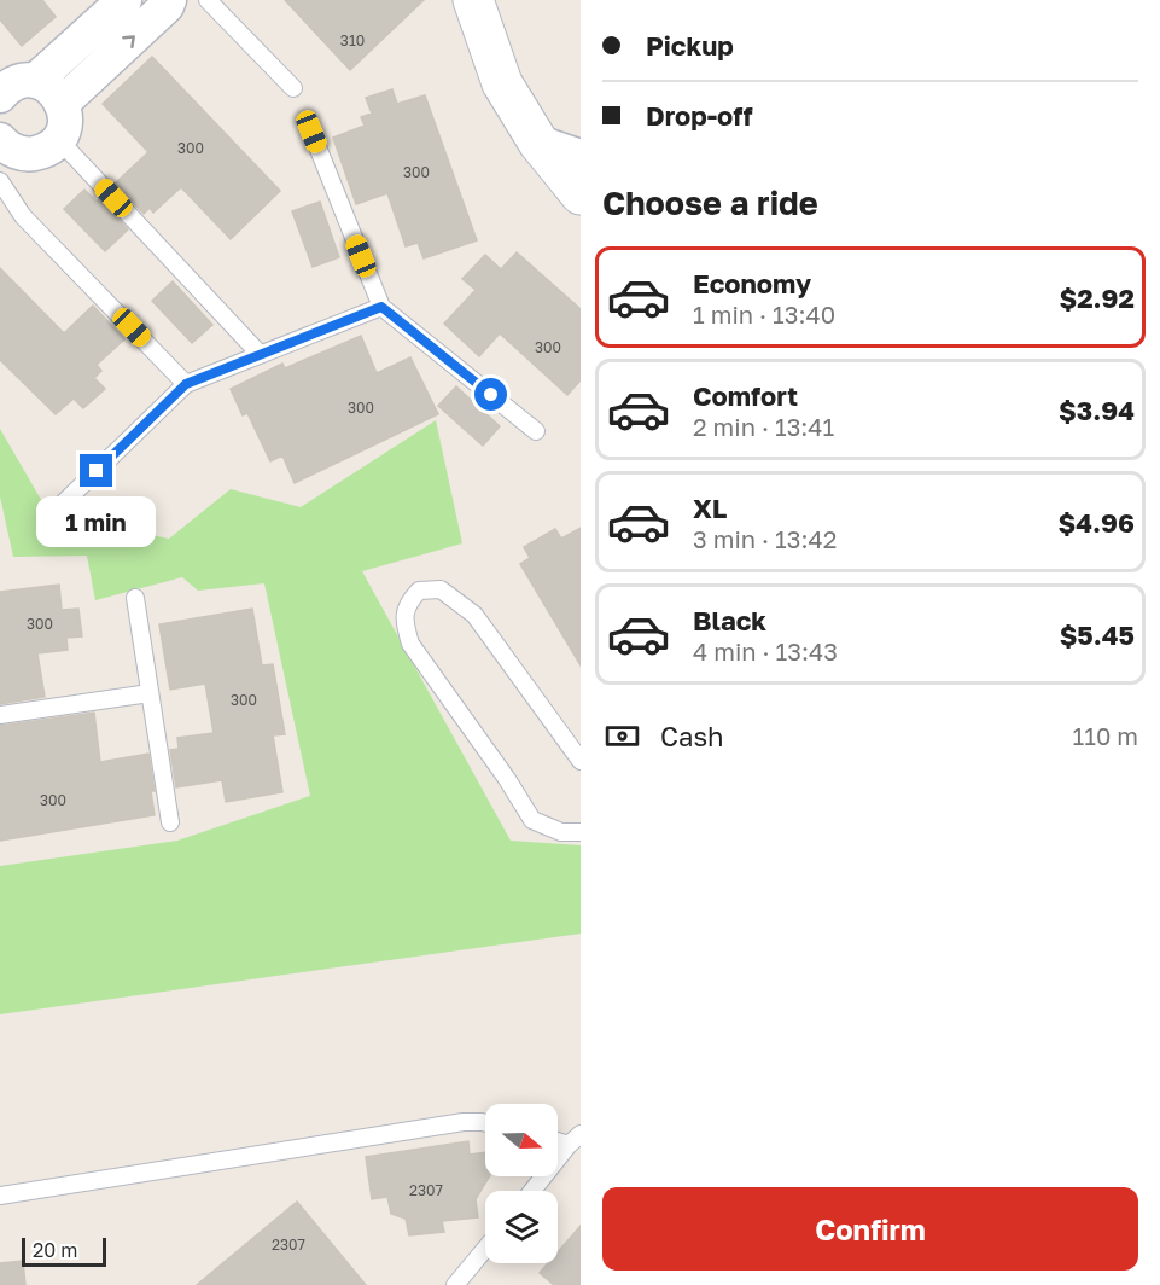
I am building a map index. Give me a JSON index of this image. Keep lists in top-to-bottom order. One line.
{"house_numbers":["310","300","300","300","300","300","300","300","2307","2307"],"scale_bar":"20 m","north":"right","page":{"banner":["Pickup","Drop-off"],"heading":"Choose a ride","list":[{"name":"Economy","note":"1 min · 13:40","value":"$2.92"},{"name":"Comfort","note":"2 min · 13:41","value":"$3.94"},{"name":"XL","note":"3 min · 13:42","value":"$4.96"},{"name":"Black","note":"4 min · 13:43","value":"$5.45"}],"bubble":"1 min","pay":["Cash","110 m"],"buttons":"Confirm","scale":"20 m"}}
